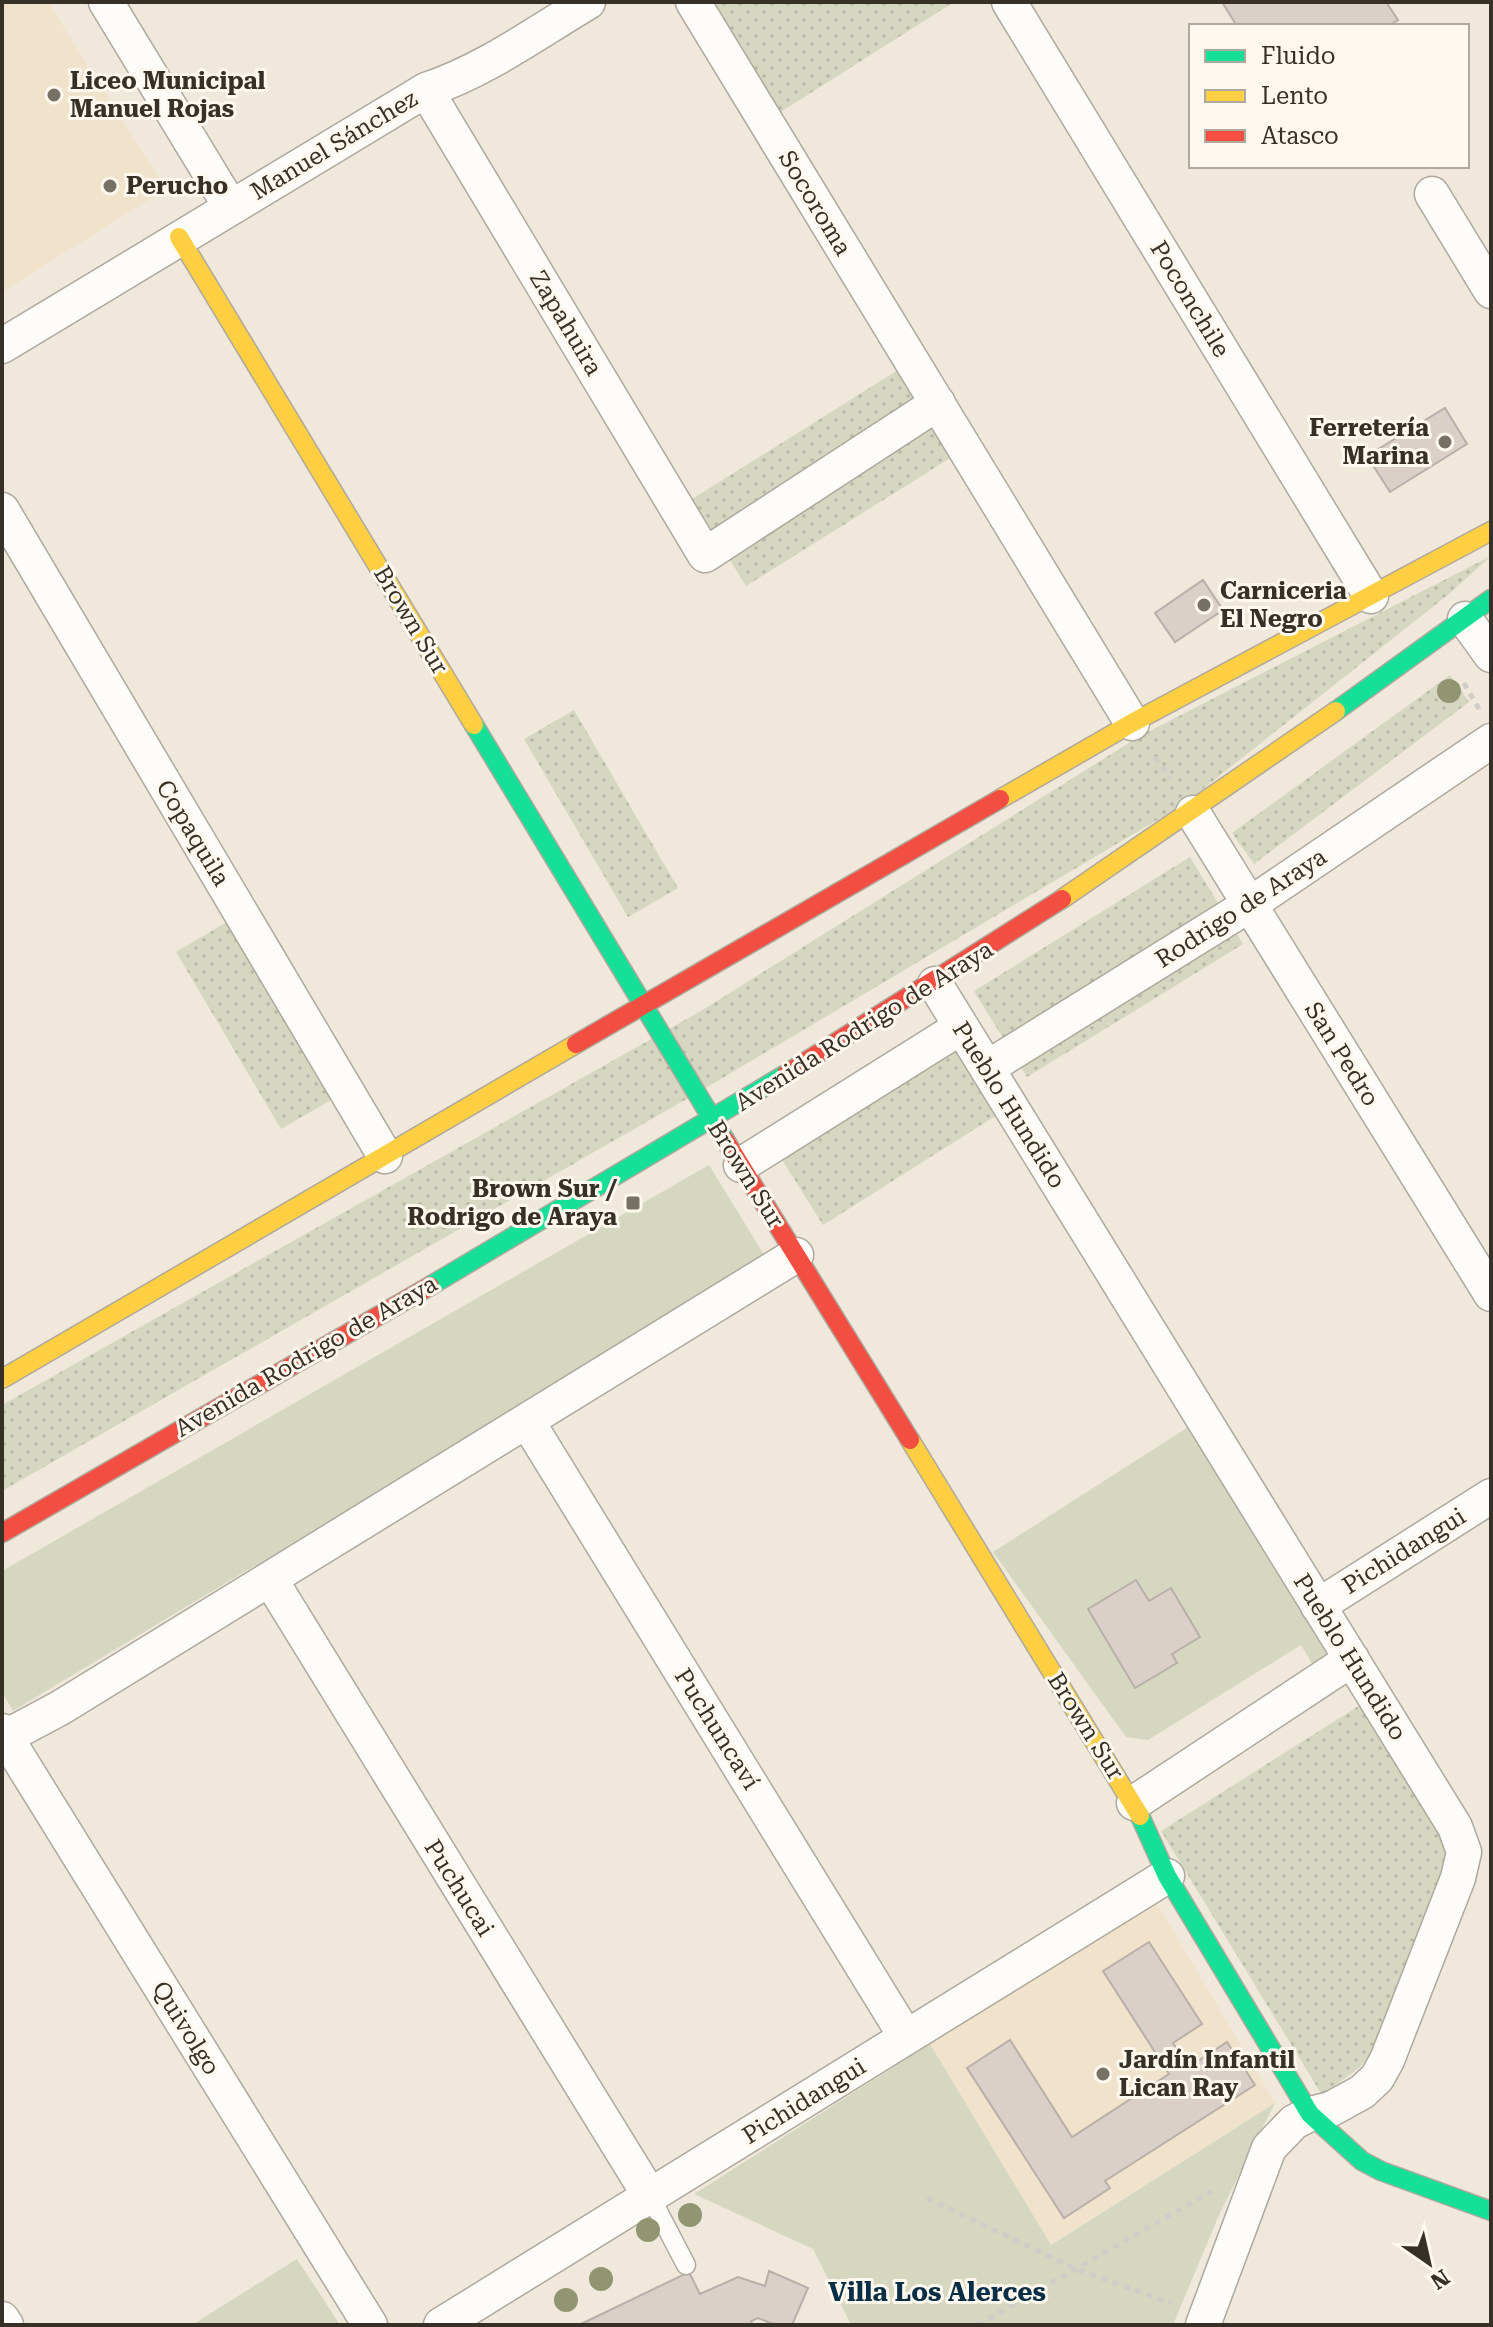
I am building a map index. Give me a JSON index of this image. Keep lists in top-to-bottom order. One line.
{"streets":{"main road":["Brown Sur","Avenida Rodrigo de Araya"],"street":["Manuel Sánchez","Socoroma","Poconchile","Zapahuira","Copaquila","Rodrigo de Araya","San Pedro","Pueblo Hundido","Pichidangui","Puchuncaví","Puchucai","Quivolgo"]},"crossings":[["Manuel Sánchez","Zapahuira"],["Manuel Sánchez","Brown Sur"],["Socoroma","Zapahuira"],["Brown Sur","Avenida Rodrigo de Araya"],["Brown Sur","Pueblo Hundido"],["Brown Sur","Pichidangui"],["Rodrigo de Araya","San Pedro"],["Rodrigo de Araya","Pueblo Hundido"],["Avenida Rodrigo de Araya","San Pedro"],["Avenida Rodrigo de Araya","Pueblo Hundido"],["Pueblo Hundido","Pichidangui"],["Pichidangui","Puchuncaví"],["Pichidangui","Puchucai"]],"districts":["Villa Los Alerces"],"places":{"other":["Liceo Municipal Manuel Rojas","Perucho","Ferretería Marina","Carniceria El Negro","Jardín Infantil Lican Ray"],"transit":["Brown Sur / Rodrigo de Araya"]},"legend":["Fluido","Lento","Atasco"],"north":"bottom right"}
